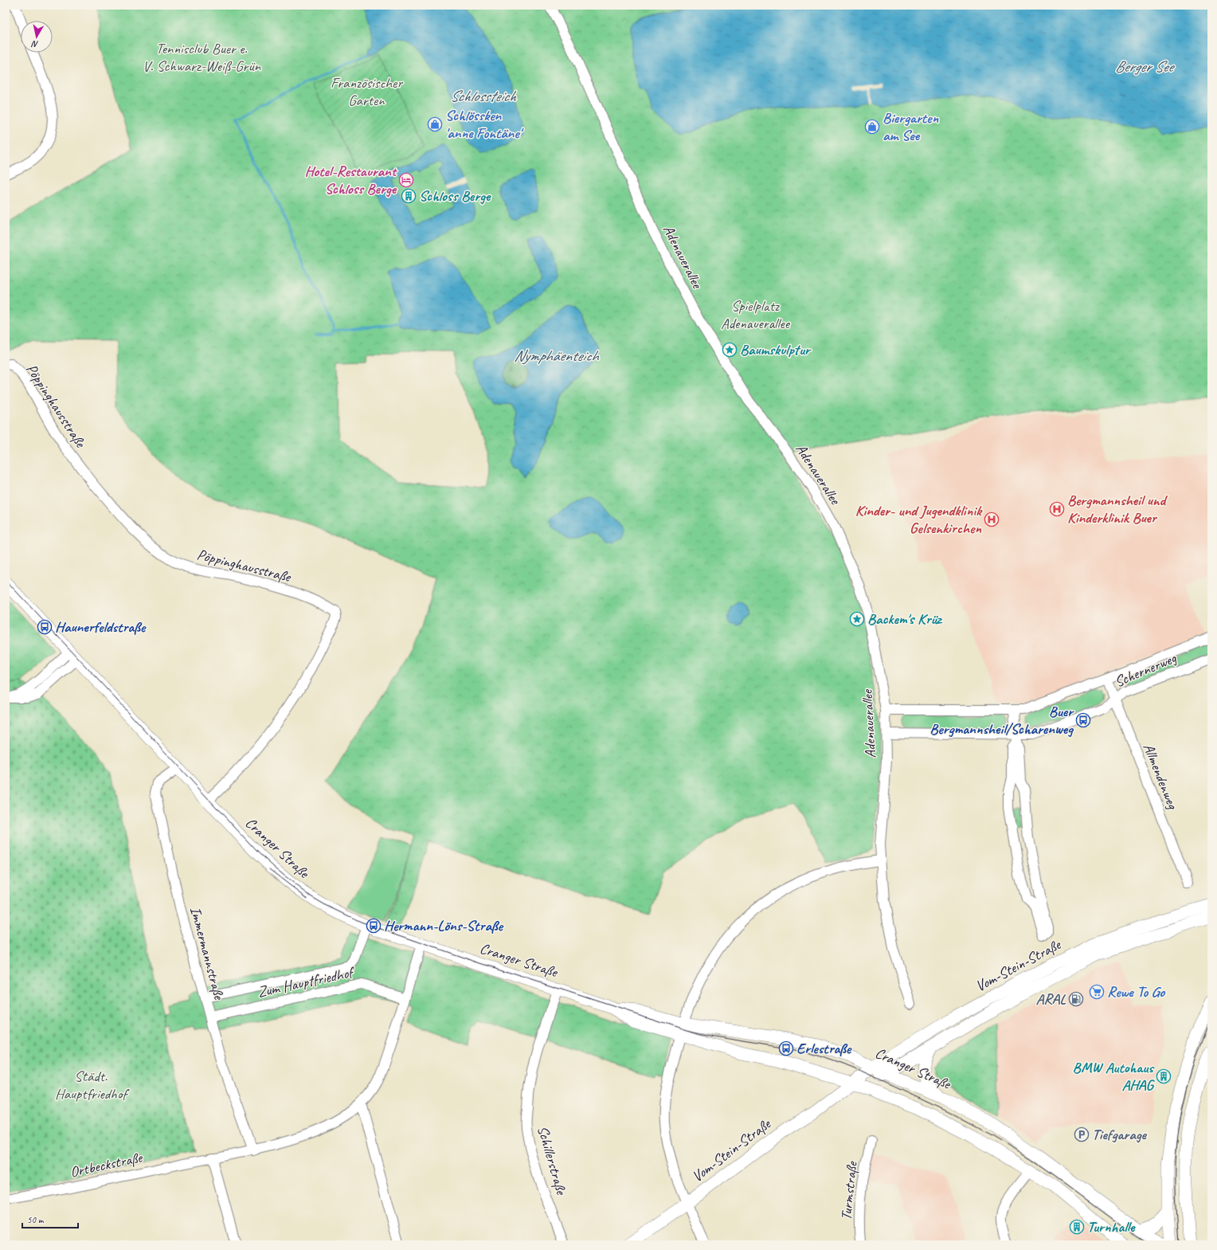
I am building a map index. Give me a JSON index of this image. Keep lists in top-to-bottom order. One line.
{"streets":{"main road":["Cranger Straße","Vom-Stein-Straße"],"street":["Adenauerallee","Pöppinghausstraße","Schernerweg","Allmendenweg","Immermannstraße","Zum Hauptfriedhof","Schillerstraße","Ortbeckstraße","Turmstraße"]},"crossings":[["Adenauerallee","Schernerweg"],["Pöppinghausstraße","Cranger Straße"],["Schernerweg","Allmendenweg"],["Cranger Straße","Immermannstraße"],["Cranger Straße","Vom-Stein-Straße"],["Cranger Straße","Zum Hauptfriedhof"],["Cranger Straße","Schillerstraße"],["Immermannstraße","Zum Hauptfriedhof"]],"water":["Berger See","Schlossteich","Nymphäenteich"],"parks":["Tennisclub Buer e. V. Schwarz-Weiß-Grün","Französischer Garten","Spielplatz Adenauerallee","Städt. Hauptfriedhof"],"places":{"shop":["Schlössken 'anne Fontäne'","Biergarten am See"],"hotel":["Hotel-Restaurant Schloss Berge"],"building":["Schloss Berge","BMW Autohaus AHAG","Turnhalle"],"place":["Baumskulptur","Backem's Krüz"],"hospital":["Bergmannsheil und Kinderklinik Buer","Kinder- und Jugendklinik Gelsenkirchen"],"bus stop":["Haunerfeldstraße","Buer Bergmannsheil/Scharenweg","Hermann-Löns-Straße","Erlestraße"],"supermarket":["Rewe To Go"],"fuel station":["ARAL"],"parking":["Tiefgarage"]},"scale_bar":"50 m","north":"bottom"}
